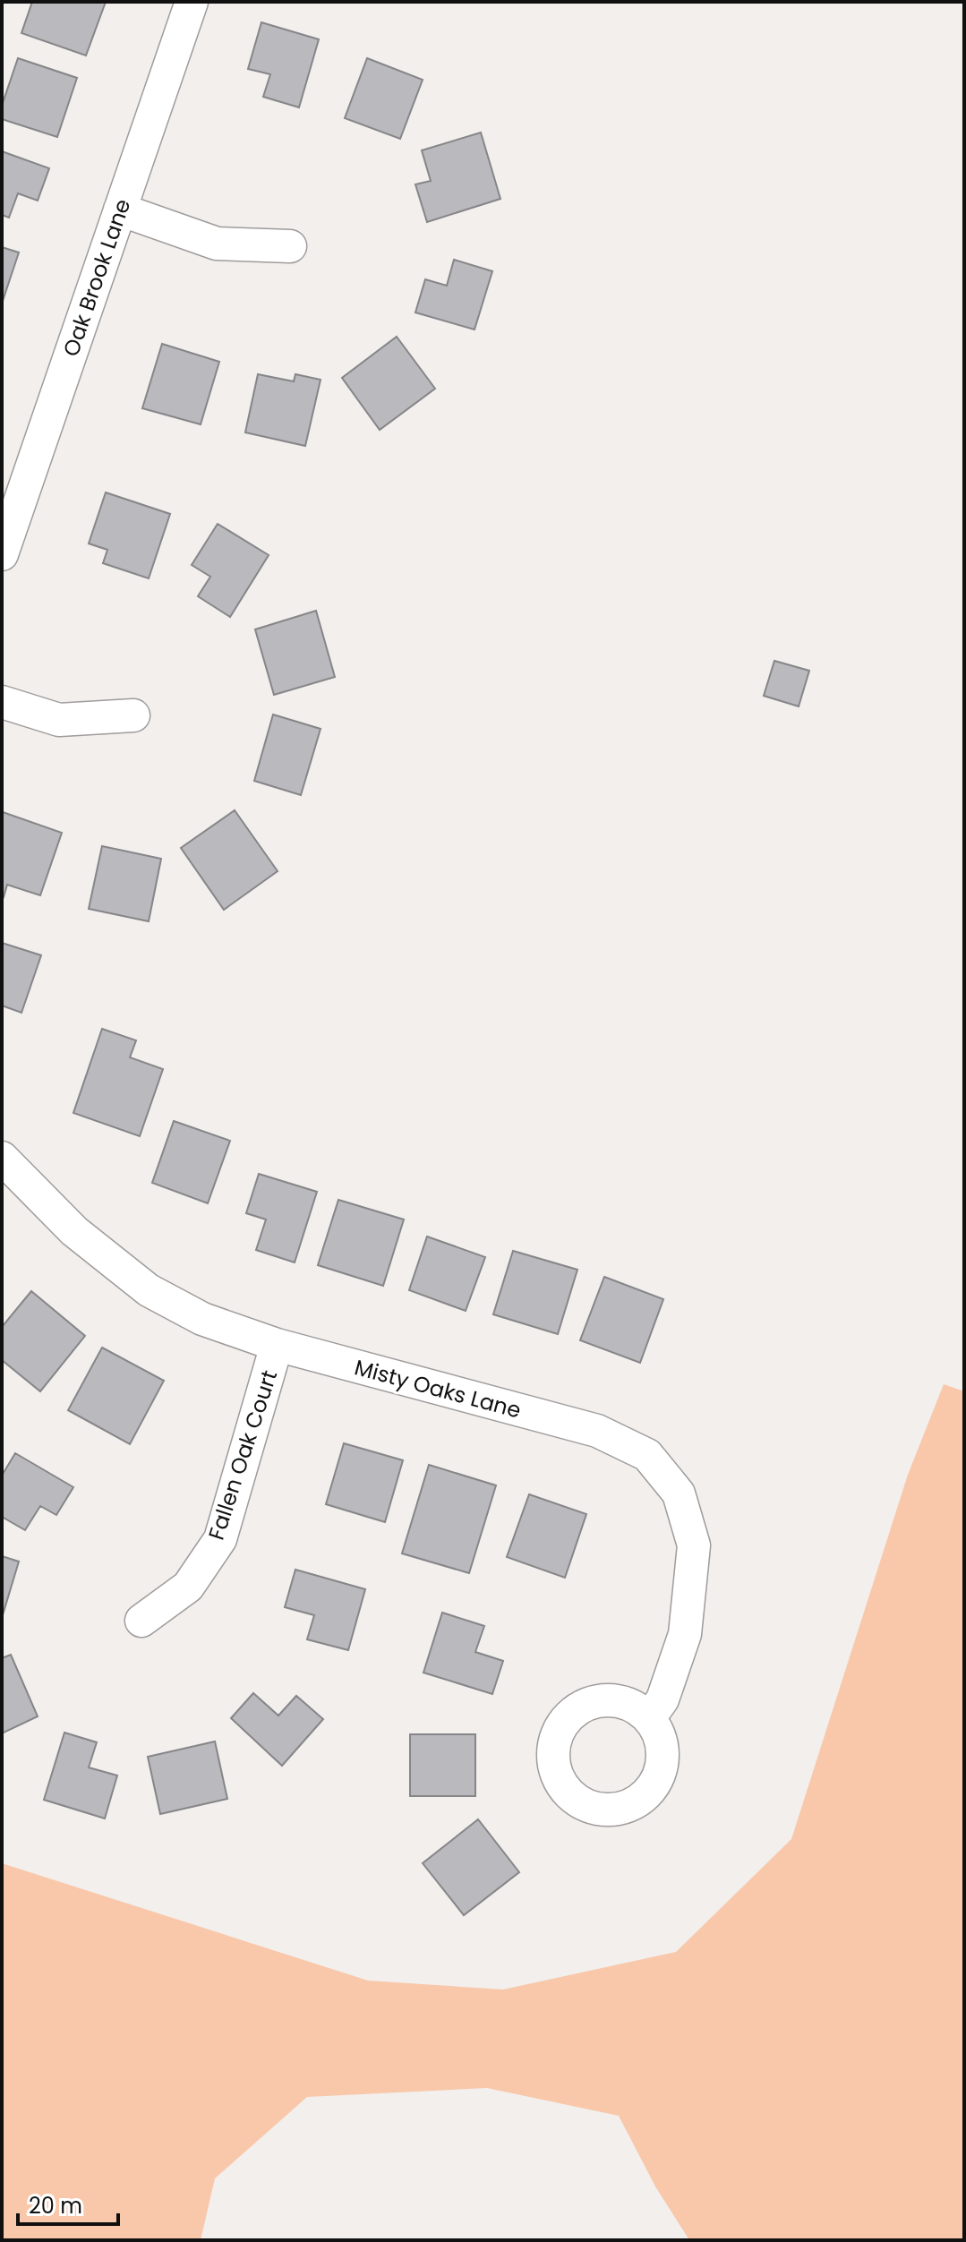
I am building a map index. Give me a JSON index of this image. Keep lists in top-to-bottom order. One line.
{"streets":{"street":["Oak Brook Lane","Misty Oaks Lane","Fallen Oak Court"]},"crossings":[["Misty Oaks Lane","Fallen Oak Court"]],"scale_bar":"20 m"}
